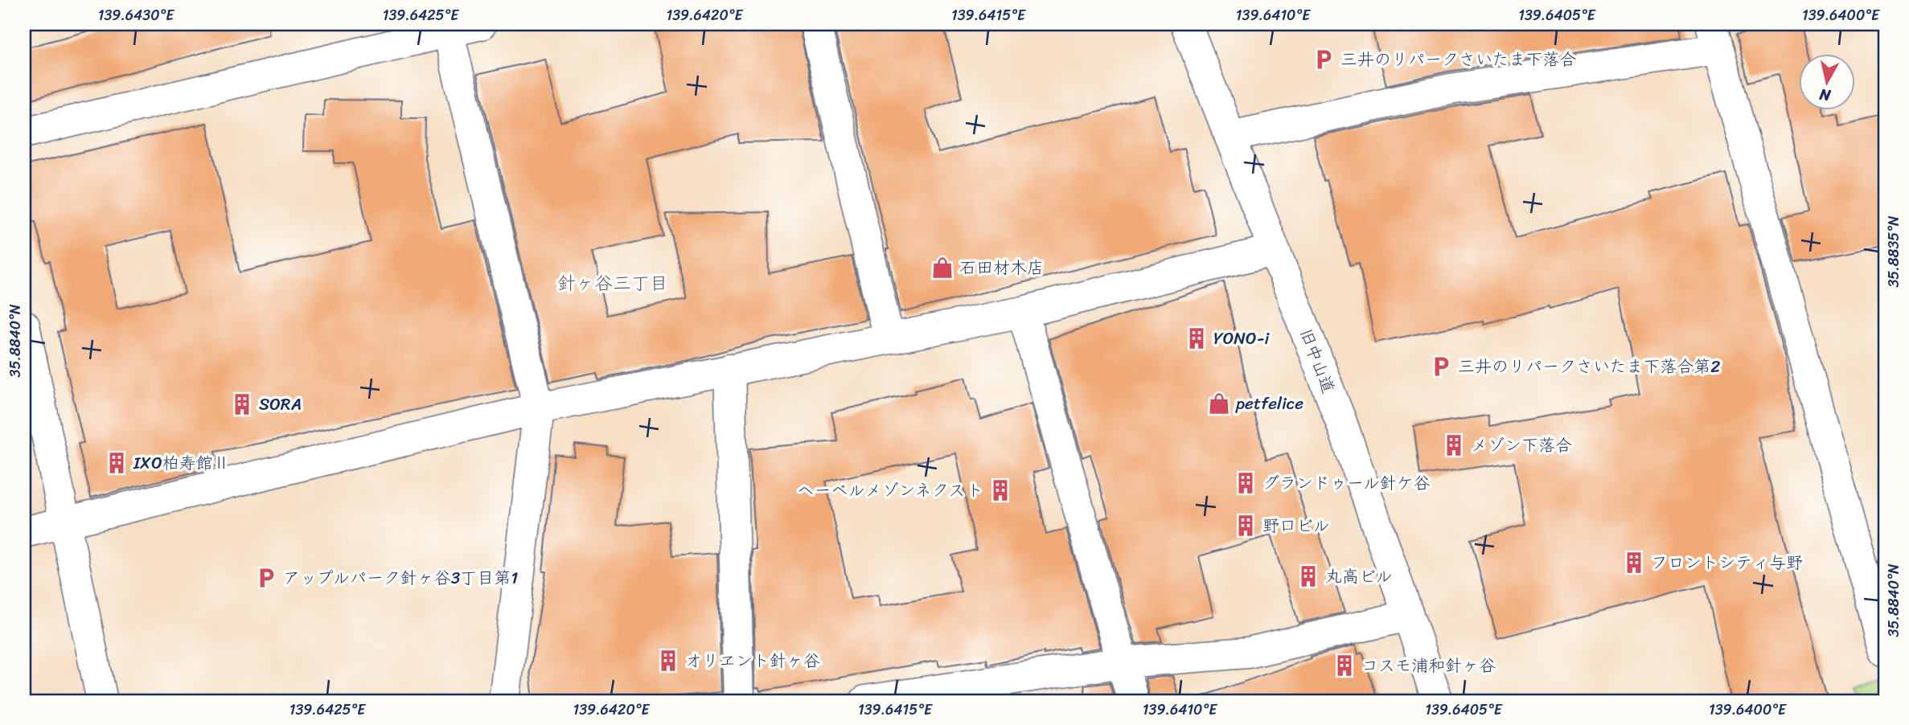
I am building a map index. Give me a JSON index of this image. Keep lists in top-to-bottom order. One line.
{"streets":{"street":["旧中山道"]},"districts":["針ヶ谷三丁目"],"places":{"parking":["三井のリパークさいたま下落合","三井のリパークさいたま下落合第2","アップルパーク針ヶ谷3丁目第1"],"shop":["石田材木店","petfelice"],"building":["YONO-i","SORA","メゾン下落合","IXO柏寿館Ⅱ","グランドゥール針ケ谷","ヘーベルメゾンネクスト","野口ビル","フロントシティ与野","丸高ビル","オリヱント針ヶ谷","コスモ浦和針ヶ谷"]},"north":"bottom","coordinates":["139.6430°E","139.6425°E","139.6420°E","139.6415°E","139.6410°E","139.6405°E","139.6400°E","35.8835°N","35.8840°N"]}
